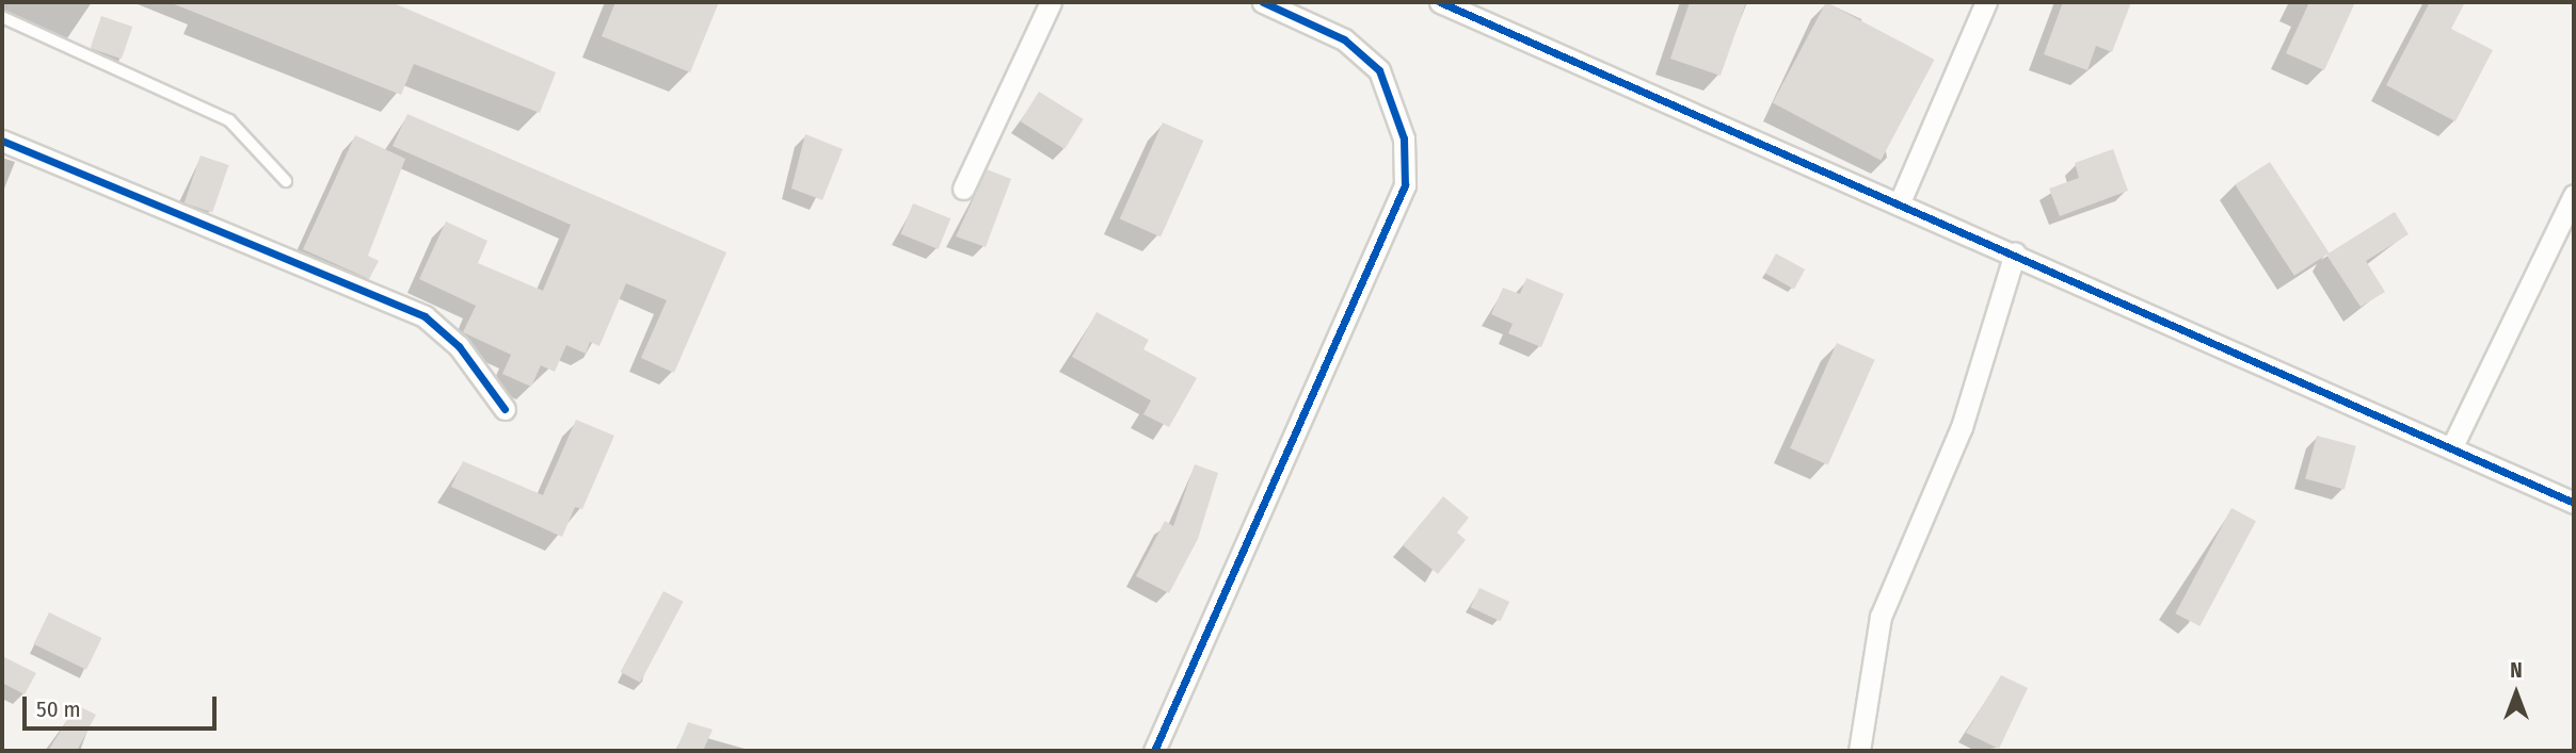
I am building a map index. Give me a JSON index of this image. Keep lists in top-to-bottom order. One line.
{"scale_bar":"50 m","north":"top"}
